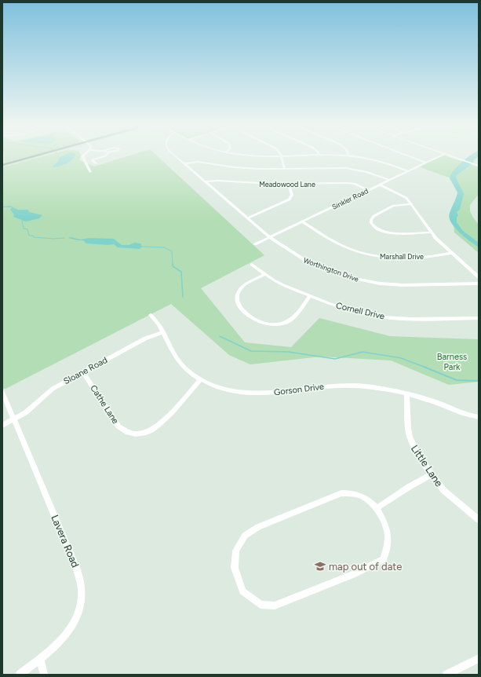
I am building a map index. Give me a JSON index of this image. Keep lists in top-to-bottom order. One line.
{"streets":{"street":["Meadowood Lane","Sinkler Road","Marshall Drive","Worthington Drive","Cornell Drive","Sloane Road","Gorson Drive","Cathe Lane","Little Lane","Lavera Road"]},"crossings":[["Meadowood Lane","Sinkler Road"],["Meadowood Lane","Worthington Drive"],["Sinkler Road","Marshall Drive"],["Sinkler Road","Worthington Drive"],["Sloane Road","Gorson Drive"],["Sloane Road","Cathe Lane"],["Sloane Road","Lavera Road"],["Gorson Drive","Cathe Lane"],["Gorson Drive","Little Lane"]],"parks":["Barness Park"],"places":{"school or university":["map out of date"]}}
